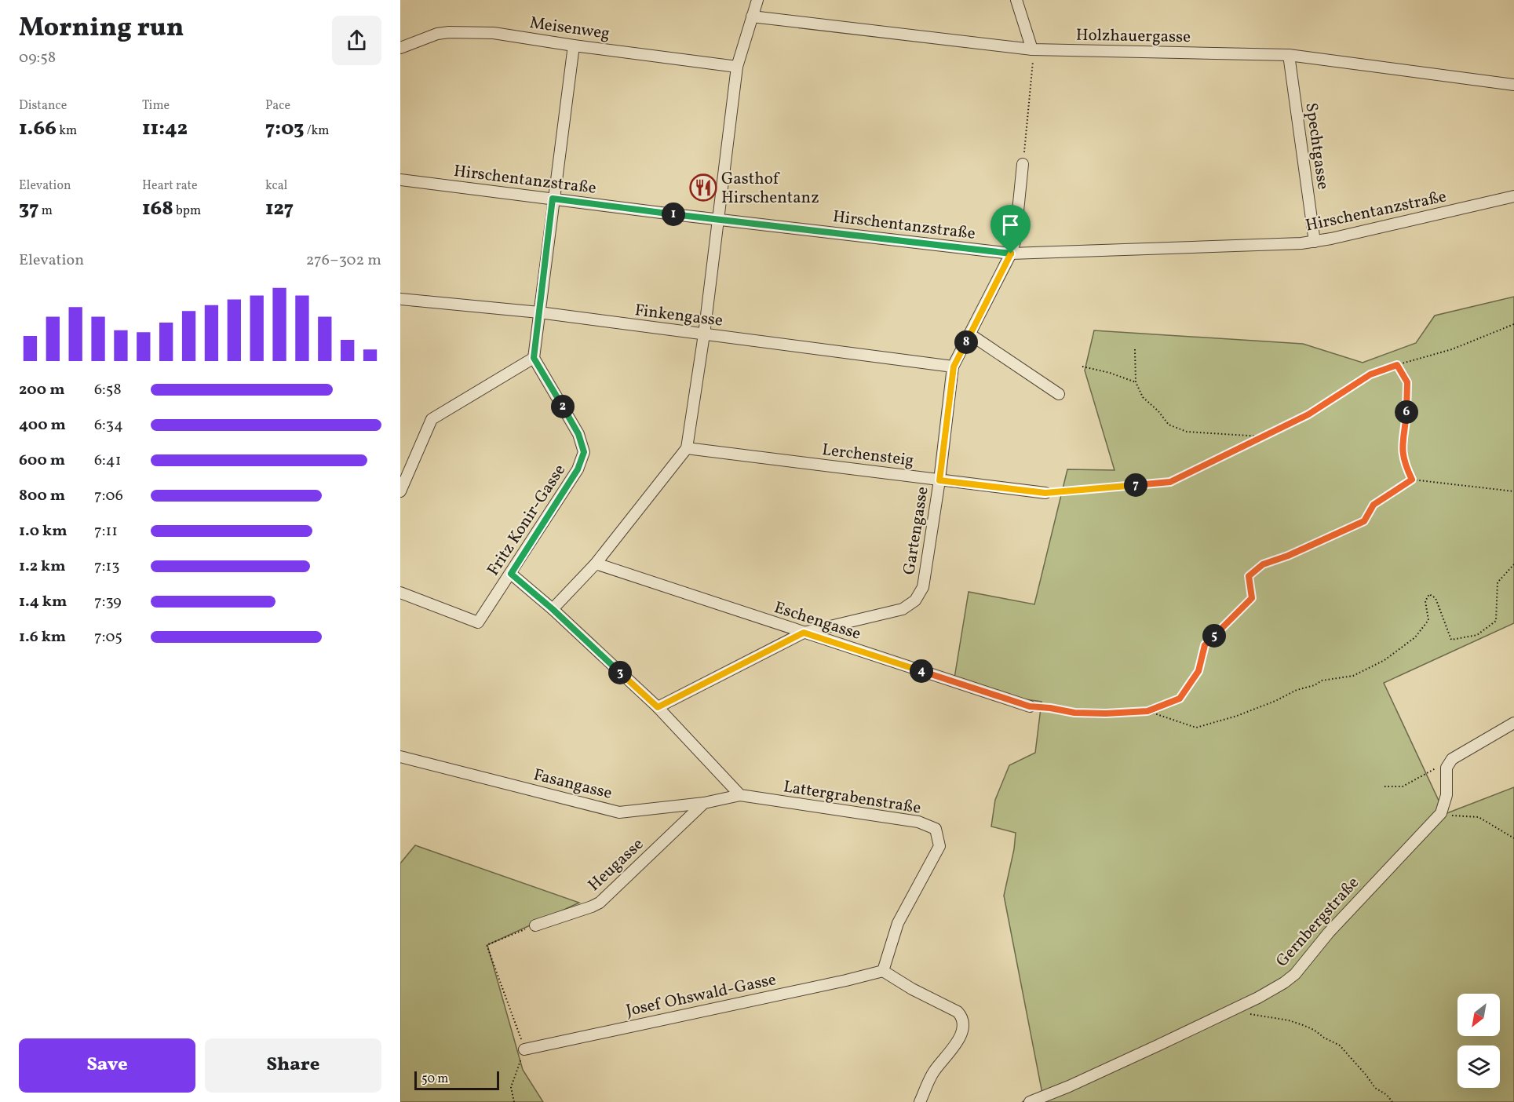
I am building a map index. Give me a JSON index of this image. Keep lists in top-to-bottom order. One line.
{"streets":{"street":["Meisenweg","Holzhauergasse","Spechtgasse","Hirschentanzstraße","Finkengasse","Lerchensteig","Fritz Konir-Gasse","Gartengasse","Eschengasse","Fasangasse","Lattergrabenstraße","Heugasse","Gernbergstraße","Josef Ohswald-Gasse"]},"crossings":[["Holzhauergasse","Spechtgasse"],["Spechtgasse","Hirschentanzstraße"],["Hirschentanzstraße","Gartengasse"],["Finkengasse","Gartengasse"],["Lerchensteig","Gartengasse"],["Gartengasse","Eschengasse"],["Fasangasse","Lattergrabenstraße"],["Fasangasse","Heugasse"],["Lattergrabenstraße","Josef Ohswald-Gasse"]],"places":{"restaurant":["Gasthof Hirschentanz"]},"scale_bar":"50 m","north":"bottom left","page":{"heading":["Morning run","09:58"],"stats":[["Distance","1.66 km"],["Time","11:42"],["Pace","7:03 /km"],["Elevation","37 m"],["Heart rate","168 bpm"],["kcal","127"]],"pins":["1","8","2","6","7","5","4","3"],"chart":["Elevation","276–302 m"],"list":[{"name":"200 m","note":"6:58"},{"name":"400 m","note":"6:34"},{"name":"600 m","note":"6:41"},{"name":"800 m","note":"7:06"},{"name":"1.0 km","note":"7:11"},{"name":"1.2 km","note":"7:13"},{"name":"1.4 km","note":"7:39"},{"name":"1.6 km","note":"7:05"}],"buttons":["Save","Share"],"scale":"50 m"}}
